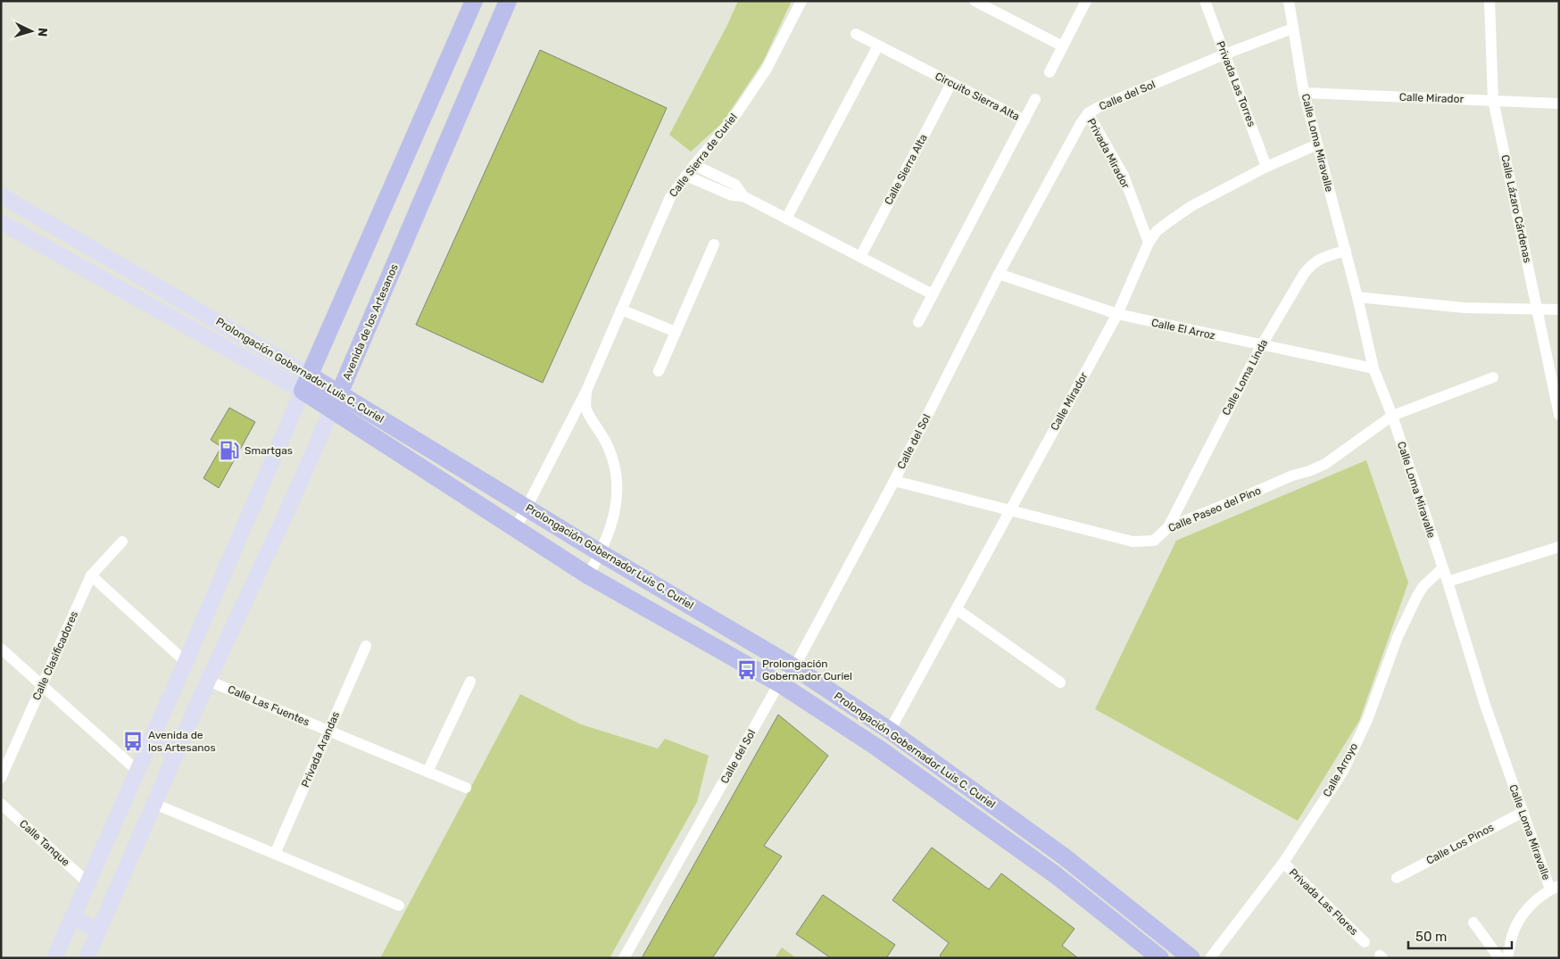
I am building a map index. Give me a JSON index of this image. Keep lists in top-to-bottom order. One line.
{"streets":{"main road":["Avenida de los Artesanos","Prolongación Gobernador Luis C. Curiel"],"street":["Privada Las Torres","Calle del Sol","Circuito Sierra Alta","Calle Mirador","Calle Loma Miravalle","Privada Mirador","Calle Sierra de Curiel","Calle Sierra Alta","Calle Lázaro Cárdenas","Calle El Arroz","Calle Loma Linda","Calle Paseo del Pino","Calle Clasificadores","Calle Las Fuentes","Privada Arandas","Calle Arroyo","Calle Tanque","Calle Los Pinos","Privada Las Flores"]},"crossings":[["Privada Las Torres","Calle del Sol"],["Privada Las Torres","Calle Mirador"],["Calle del Sol","Calle Loma Miravalle"],["Calle del Sol","Privada Mirador"],["Calle del Sol","Calle El Arroz"],["Calle del Sol","Prolongación Gobernador Luis C. Curiel"],["Calle del Sol","Calle Paseo del Pino"],["Circuito Sierra Alta","Calle Sierra Alta"],["Calle Mirador","Calle Loma Miravalle"],["Calle Mirador","Privada Mirador"],["Calle Mirador","Calle Lázaro Cárdenas"],["Calle Mirador","Calle El Arroz"],["Calle Mirador","Prolongación Gobernador Luis C. Curiel"],["Calle Mirador","Calle Paseo del Pino"],["Calle Loma Miravalle","Calle El Arroz"],["Calle Loma Miravalle","Calle Loma Linda"],["Calle Loma Miravalle","Calle Paseo del Pino"],["Calle Loma Miravalle","Calle Arroyo"],["Calle Loma Miravalle","Calle Los Pinos"],["Calle Sierra de Curiel","Prolongación Gobernador Luis C. Curiel"],["Avenida de los Artesanos","Prolongación Gobernador Luis C. Curiel"],["Avenida de los Artesanos","Calle Las Fuentes"],["Calle El Arroz","Calle Loma Linda"],["Calle Loma Linda","Calle Paseo del Pino"],["Calle Las Fuentes","Privada Arandas"],["Calle Arroyo","Privada Las Flores"]],"places":{"fuel station":["Smartgas"],"bus stop":["Prolongación Gobernador Curiel","Avenida de los Artesanos"]},"scale_bar":"50 m","north":"right"}
